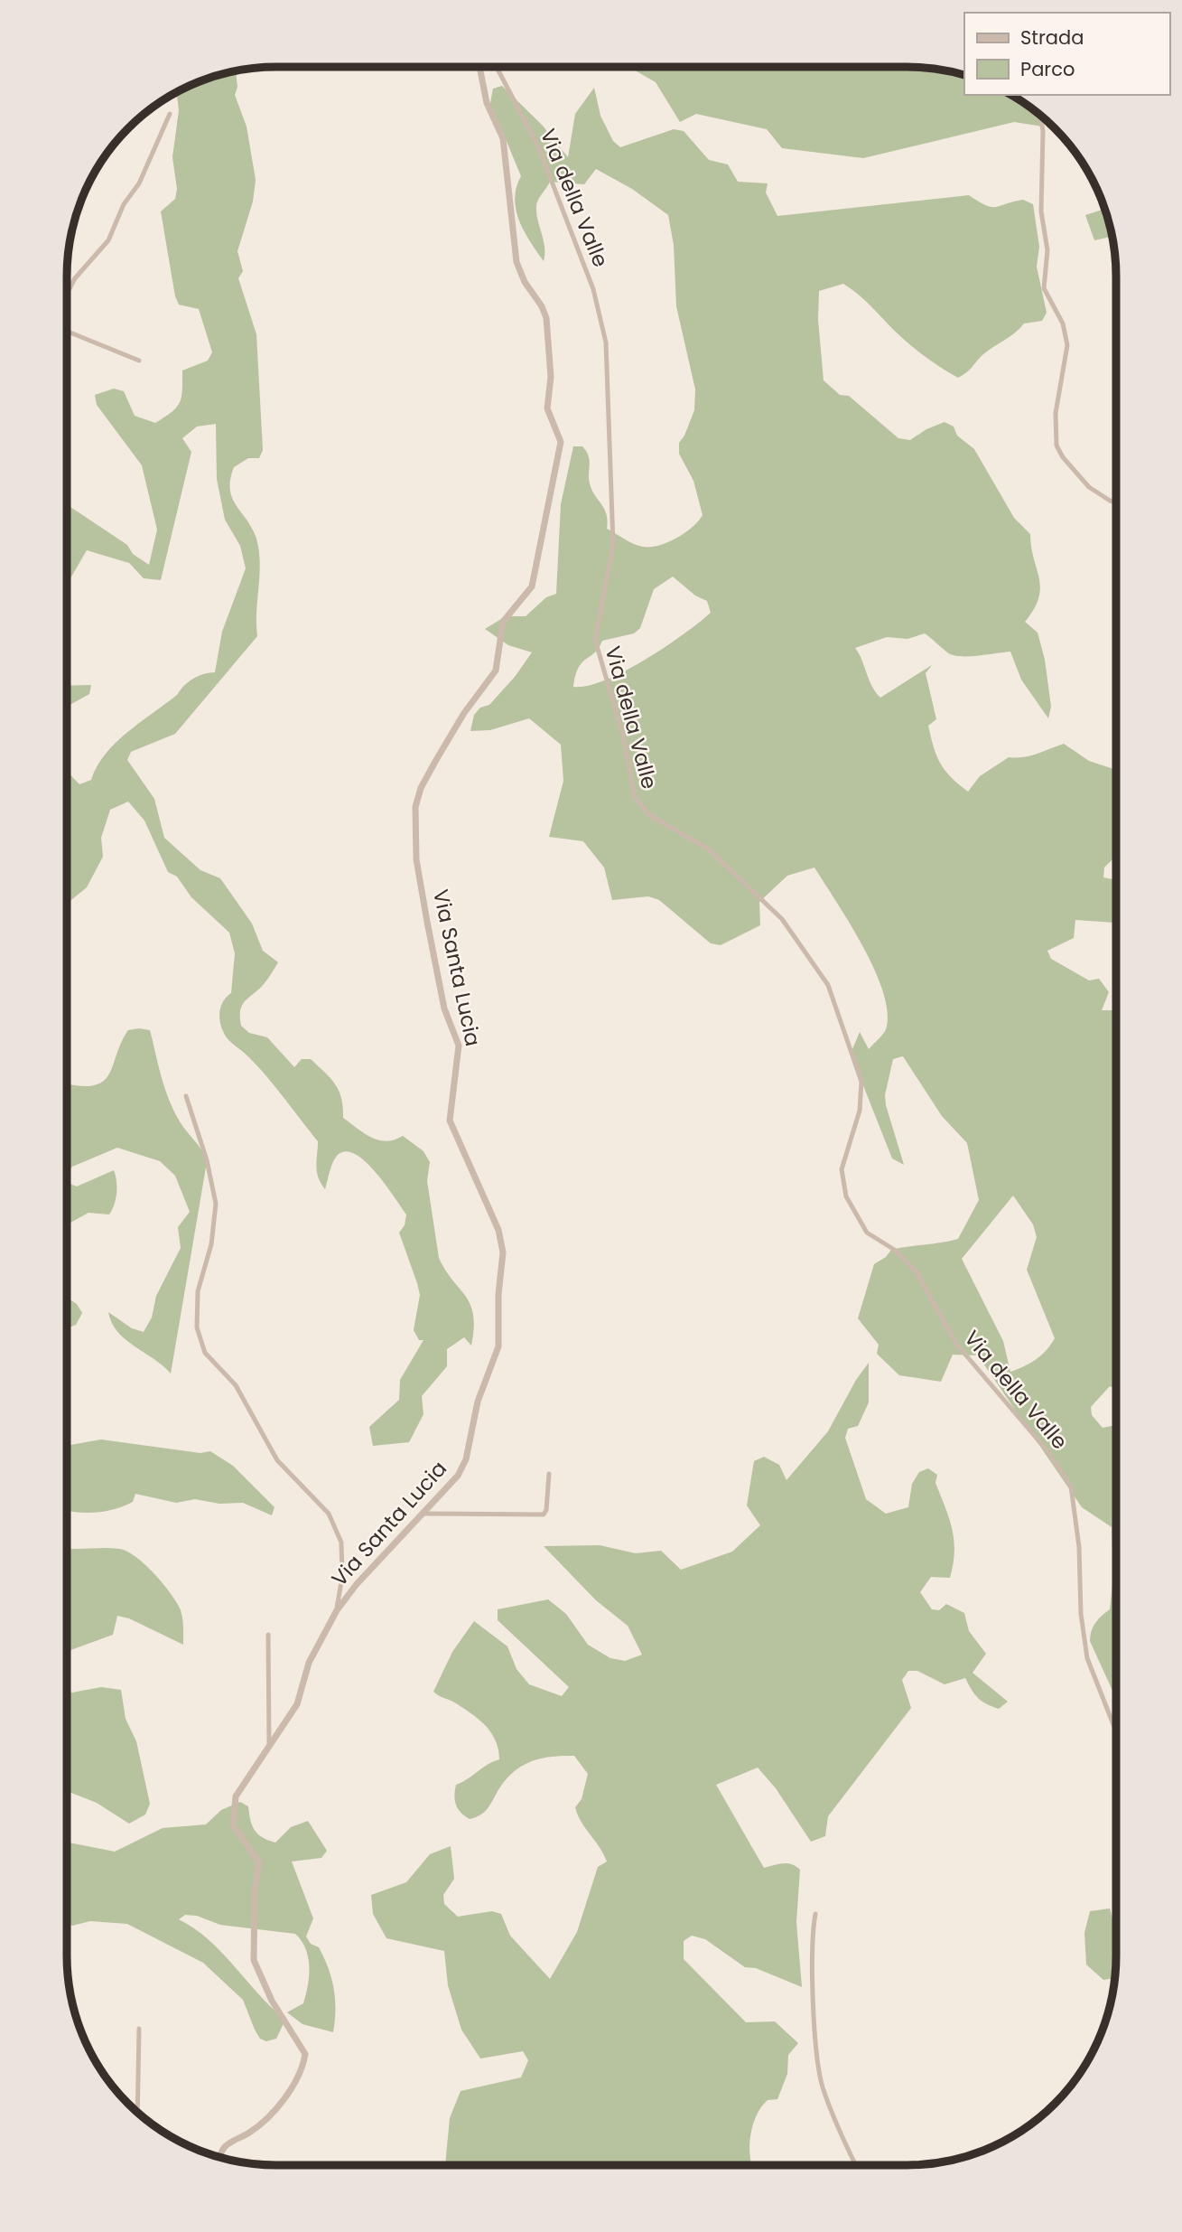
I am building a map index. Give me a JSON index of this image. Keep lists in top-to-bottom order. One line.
{"streets":{"street":["Via della Valle","Via Santa Lucia"]},"legend":["Strada","Parco"]}
